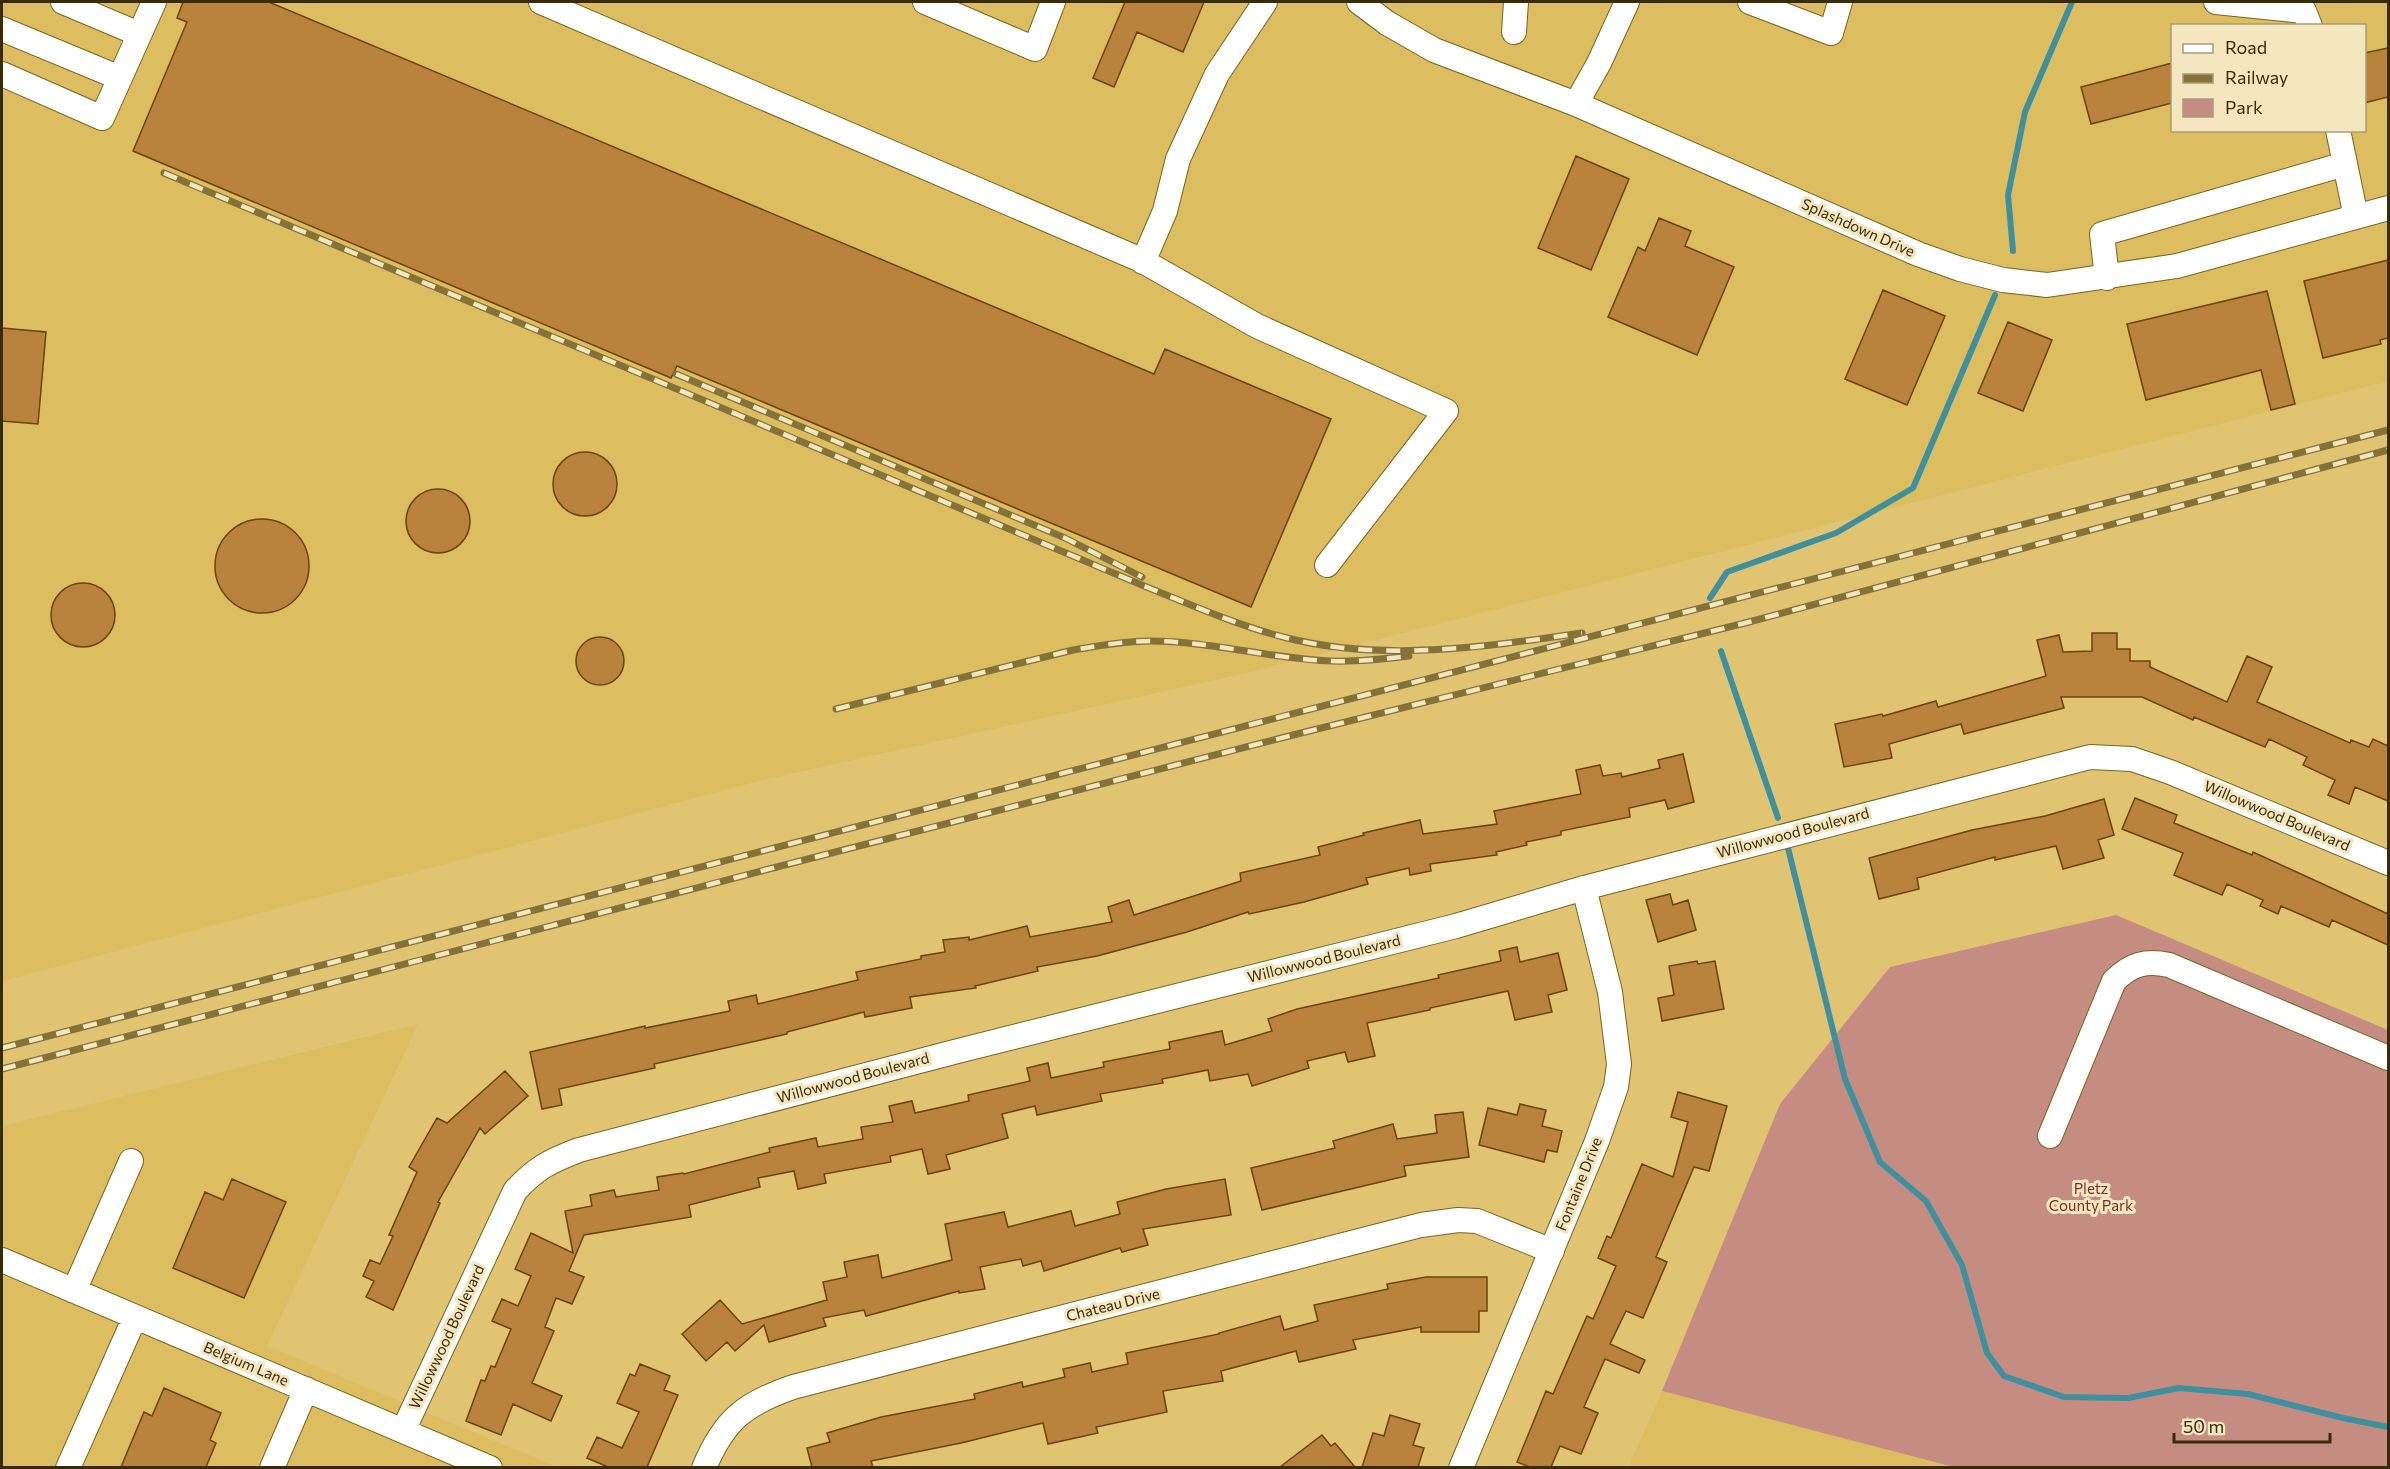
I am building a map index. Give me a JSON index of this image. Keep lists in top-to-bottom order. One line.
{"streets":{"street":["Splashdown Drive","Willowwood Boulevard","Fontaine Drive","Chateau Drive","Belgium Lane"]},"crossings":[["Willowwood Boulevard","Fontaine Drive"],["Willowwood Boulevard","Belgium Lane"],["Fontaine Drive","Chateau Drive"]],"parks":["Pletz County Park"],"legend":["Road","Railway","Park"],"scale_bar":"50 m"}
